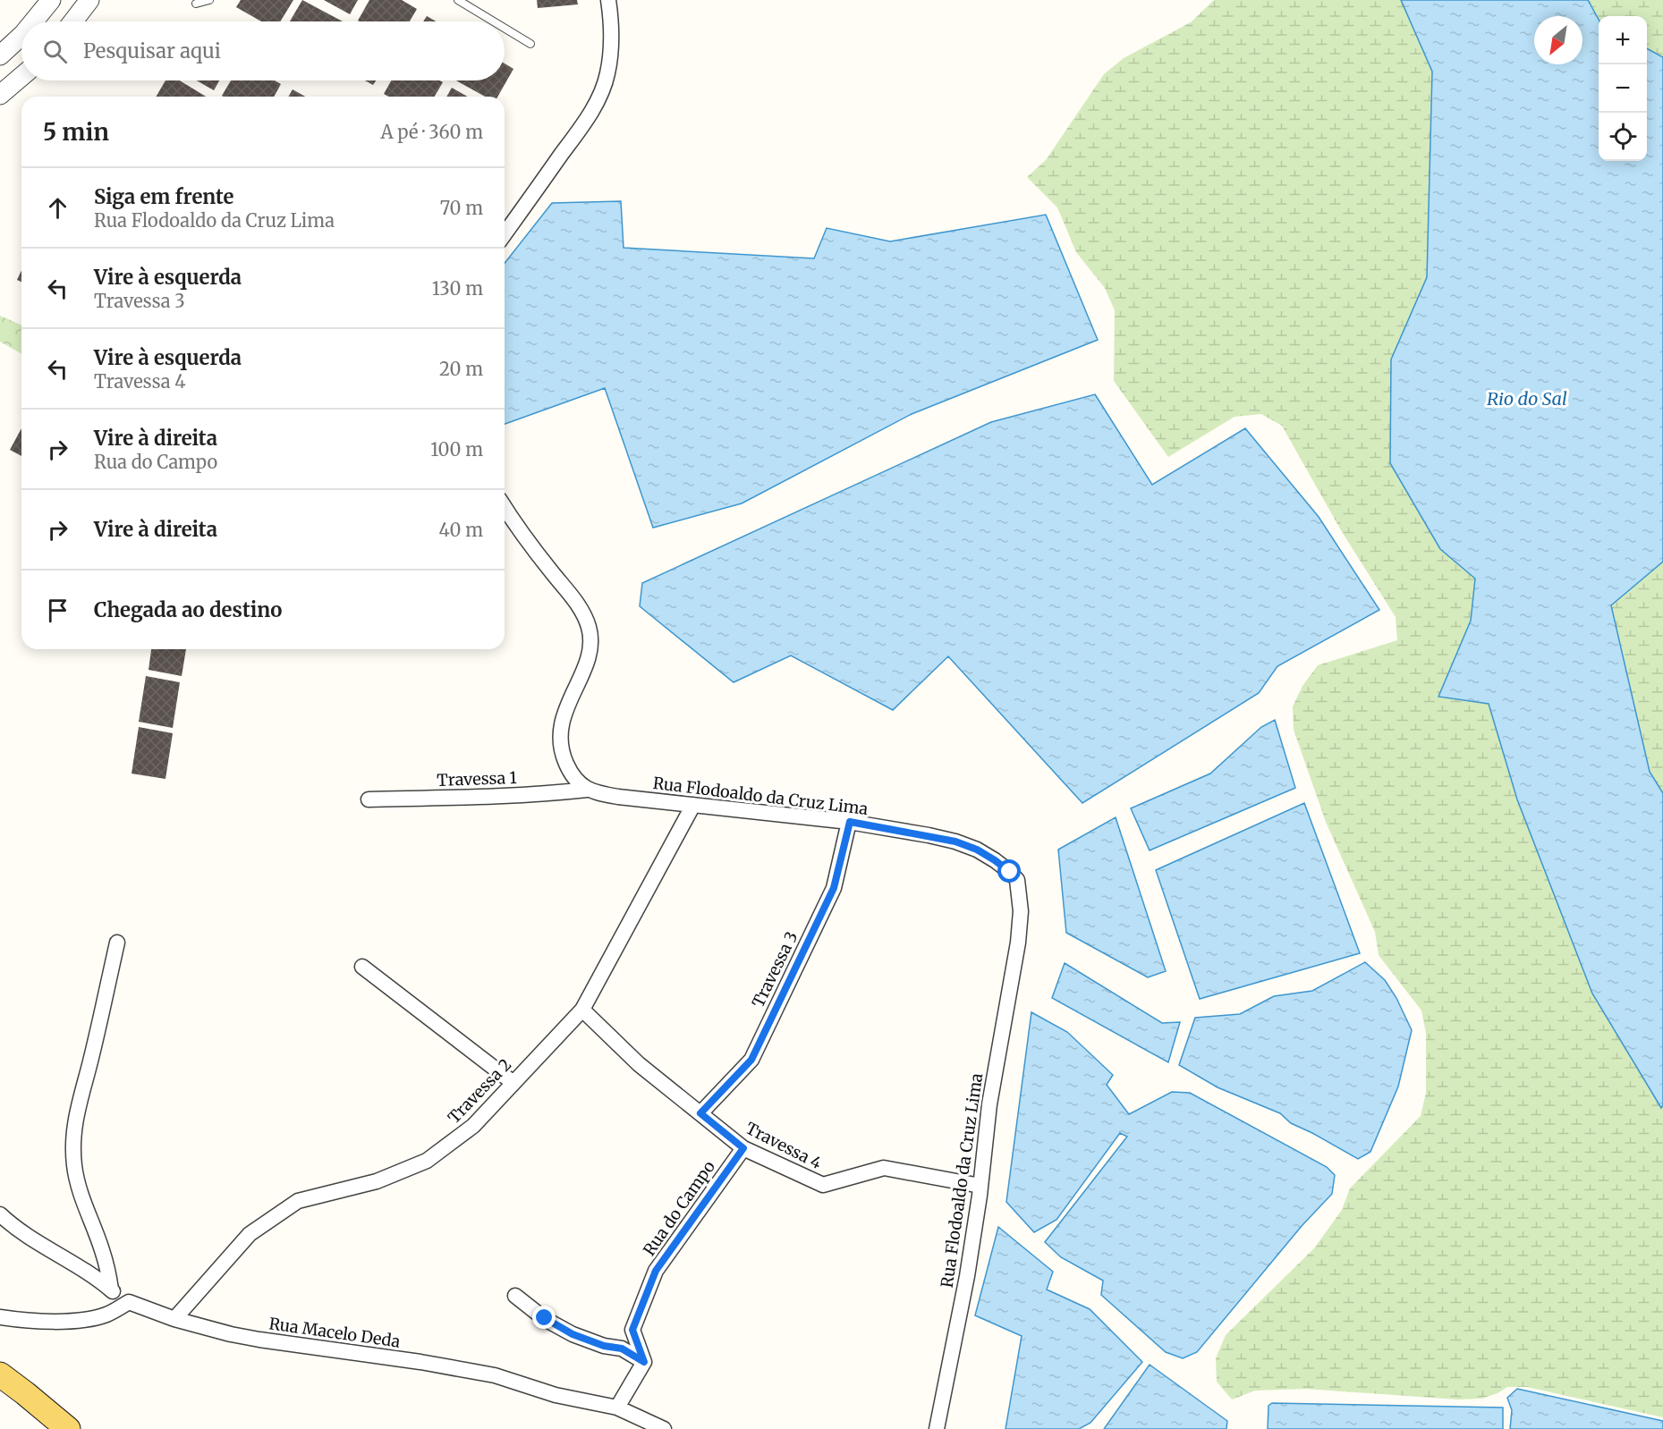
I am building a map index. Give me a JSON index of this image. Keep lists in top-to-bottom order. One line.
{"streets":{"street":["Travessa 1","Rua Flodoaldo da Cruz Lima","Travessa 3","Travessa 2","Travessa 4","Rua do Campo","Rua Macelo Deda"]},"crossings":[["Travessa 1","Rua Flodoaldo da Cruz Lima"],["Rua Flodoaldo da Cruz Lima","Travessa 3"],["Rua Flodoaldo da Cruz Lima","Travessa 2"],["Rua Flodoaldo da Cruz Lima","Travessa 4"],["Travessa 3","Travessa 4"],["Travessa 2","Travessa 4"],["Travessa 2","Rua Macelo Deda"],["Travessa 4","Rua do Campo"]],"water":["Rio do Sal"],"north":"bottom left","page":{"map_buttons":["+","−"],"search":"Pesquisar aqui","heading":["5 min","A pé · 360 m"],"list":[["Siga em frente","Rua Flodoaldo da Cruz Lima","70 m"],["Vire à esquerda","Travessa 3","130 m"],["Vire à esquerda","Travessa 4","20 m"],["Vire à direita","Rua do Campo","100 m"],["Vire à direita","40 m"],"Chegada ao destino"]}}
